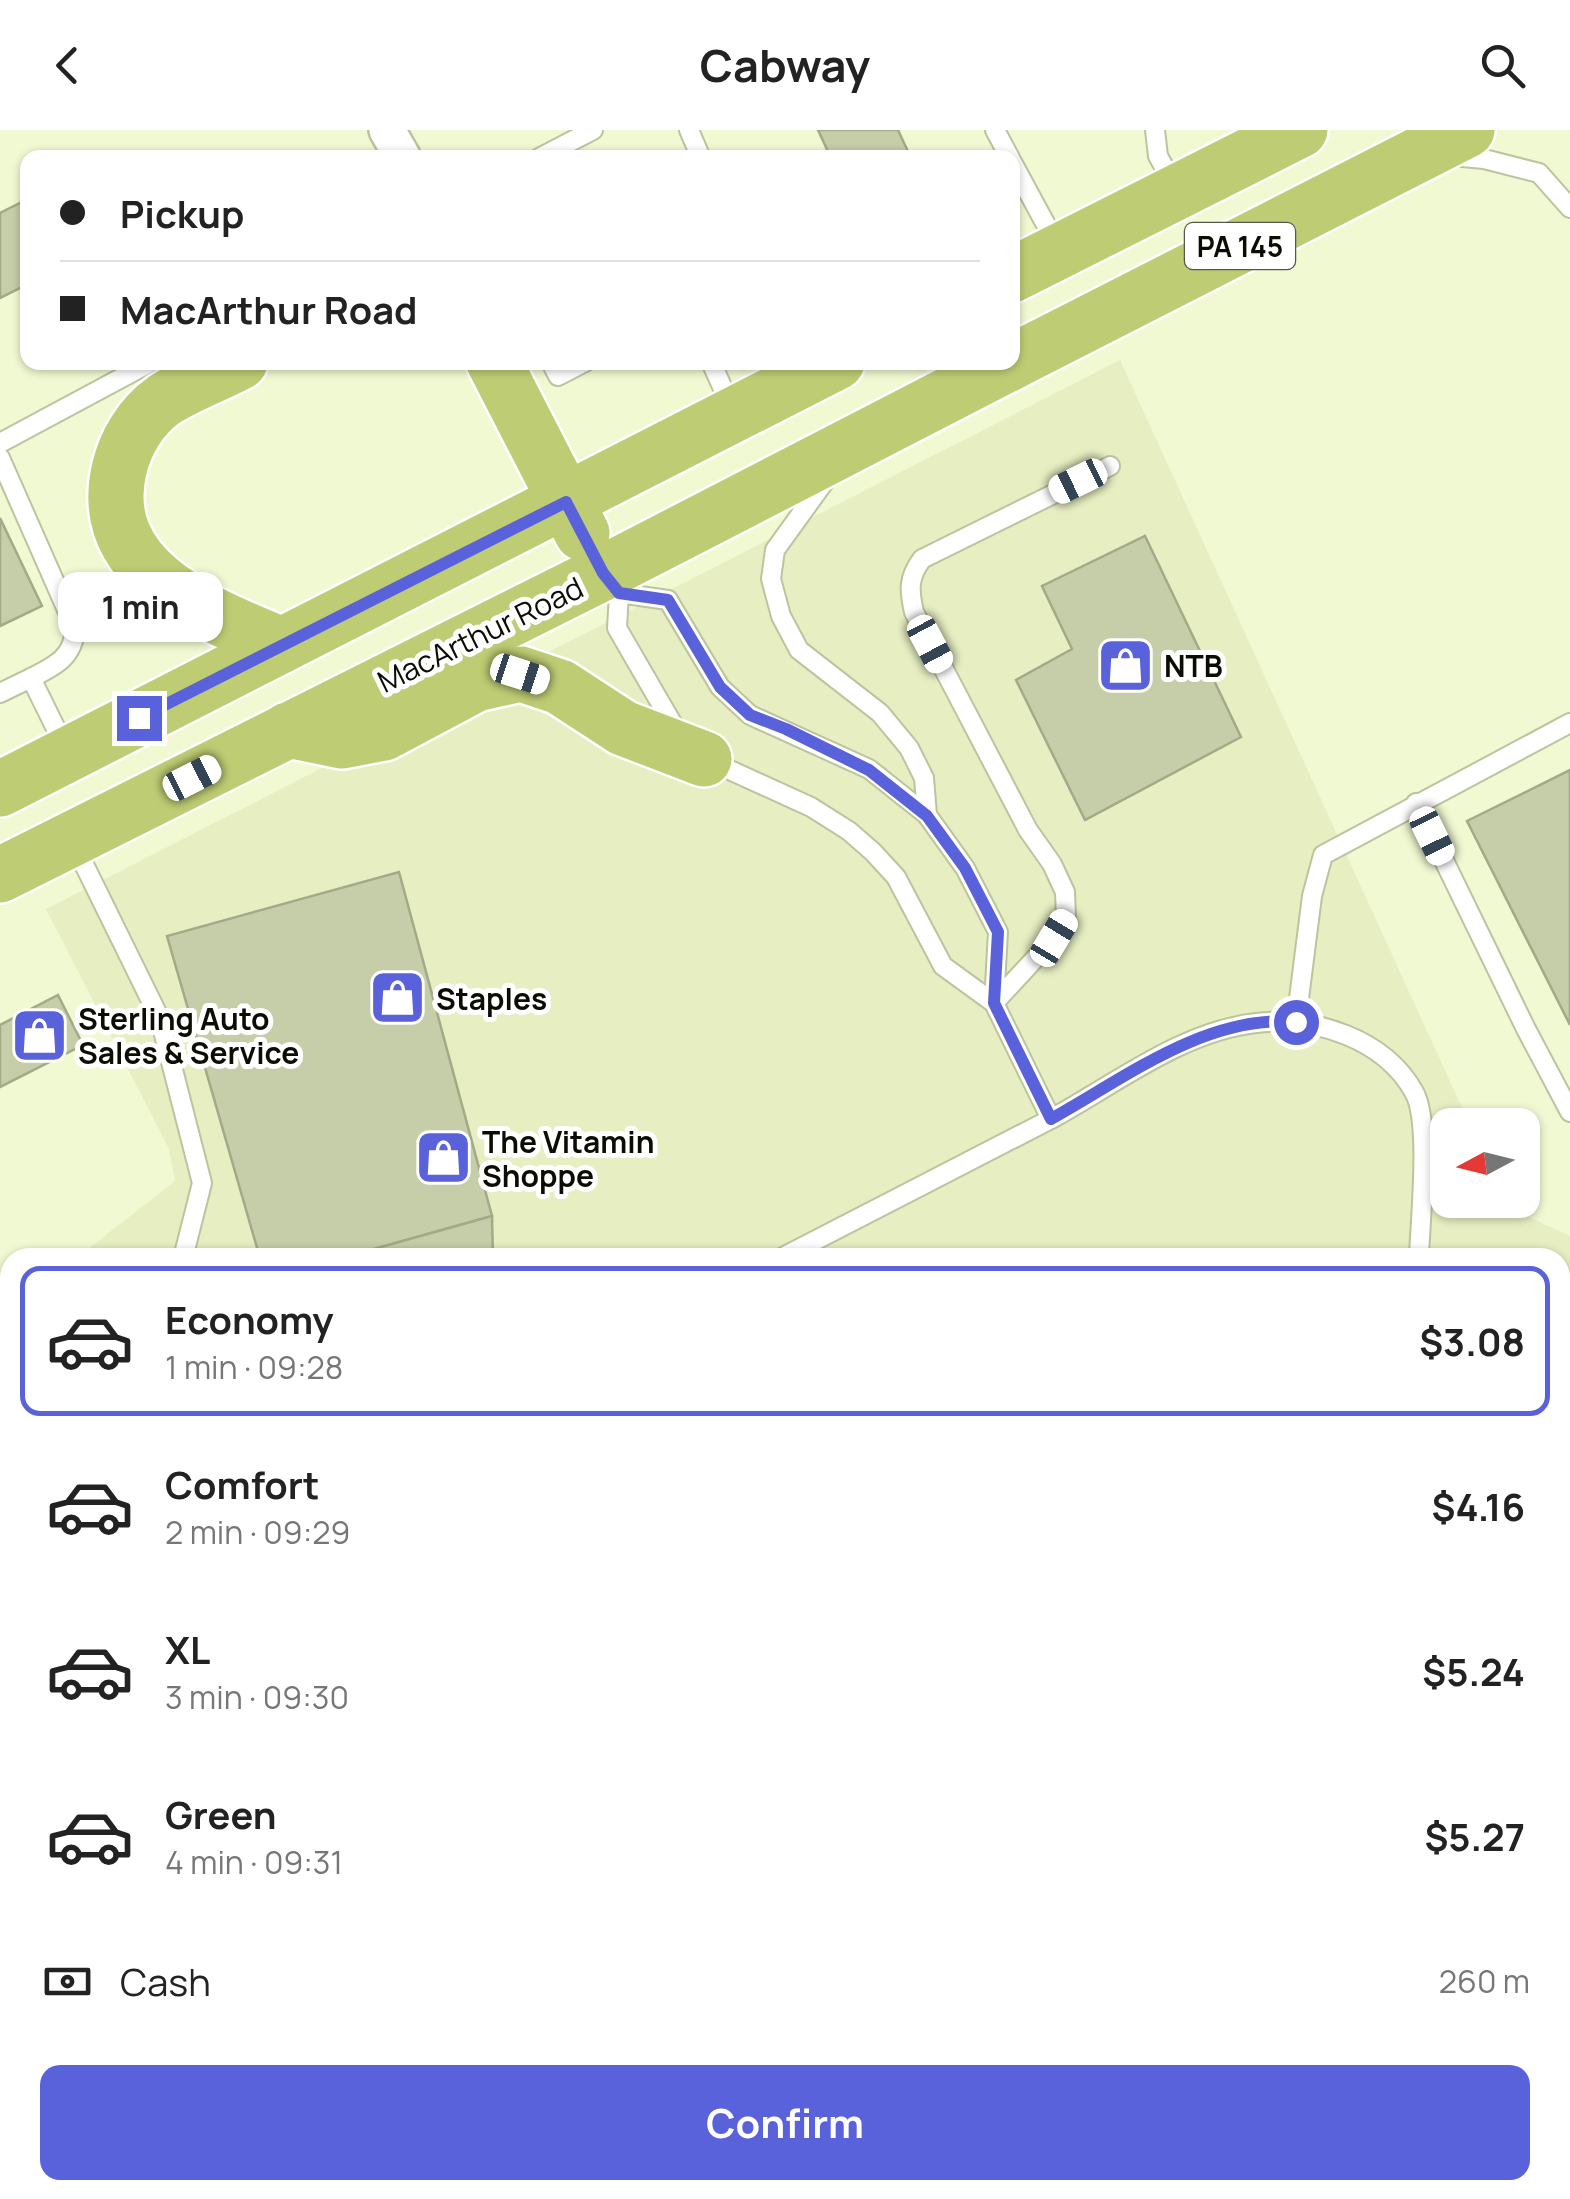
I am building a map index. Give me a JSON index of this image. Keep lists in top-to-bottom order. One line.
{"streets":{"highway":["PA 145","MacArthur Road"]},"places":{"shop":["NTB","Staples","Sterling Auto Sales & Service","The Vitamin Shoppe"]},"north":"left","page":{"header":"Cabway","banner":["Pickup","MacArthur Road"],"bubble":"1 min","list":[{"name":"Economy","note":"1 min · 09:28","value":"$3.08"},{"name":"Comfort","note":"2 min · 09:29","value":"$4.16"},{"name":"XL","note":"3 min · 09:30","value":"$5.24"},{"name":"Green","note":"4 min · 09:31","value":"$5.27"}],"pay":["Cash","260 m"],"buttons":"Confirm"}}
